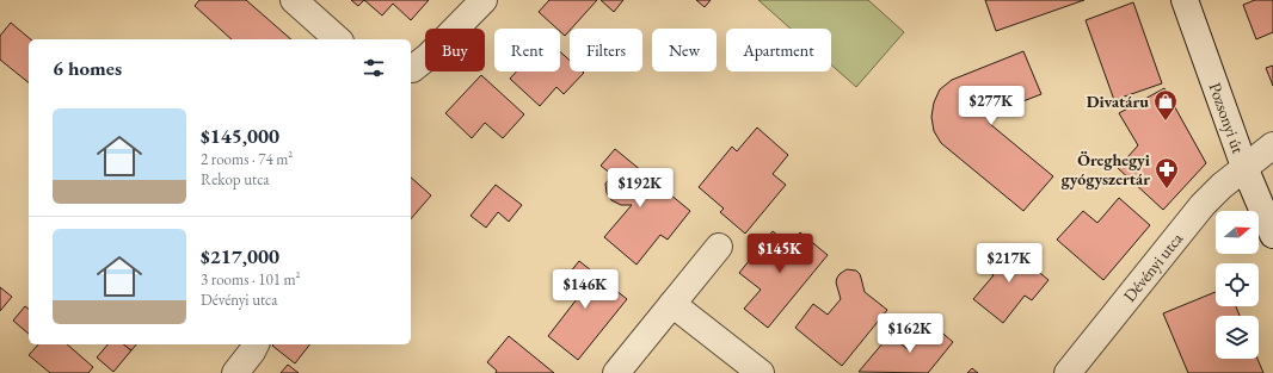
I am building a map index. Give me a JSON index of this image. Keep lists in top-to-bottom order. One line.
{"streets":{"street":["Pozsonyi út","Dévényi utca"]},"crossings":[["Pozsonyi út","Dévényi utca"]],"places":{"shop":["Divatáru"],"pharmacy":["Öreghegyi gyógyszertár"]},"north":"right","page":{"chip":["Buy","Rent","Filters","New","Apartment"],"heading":"6 homes","price":["$277K","$192K","$145K","$217K","$146K","$162K"],"list":[{"name":"$145,000","note":"2 rooms · 74 m² · Rekop utca"},{"name":"$217,000","note":"3 rooms · 101 m² · Dévényi utca"}]}}
